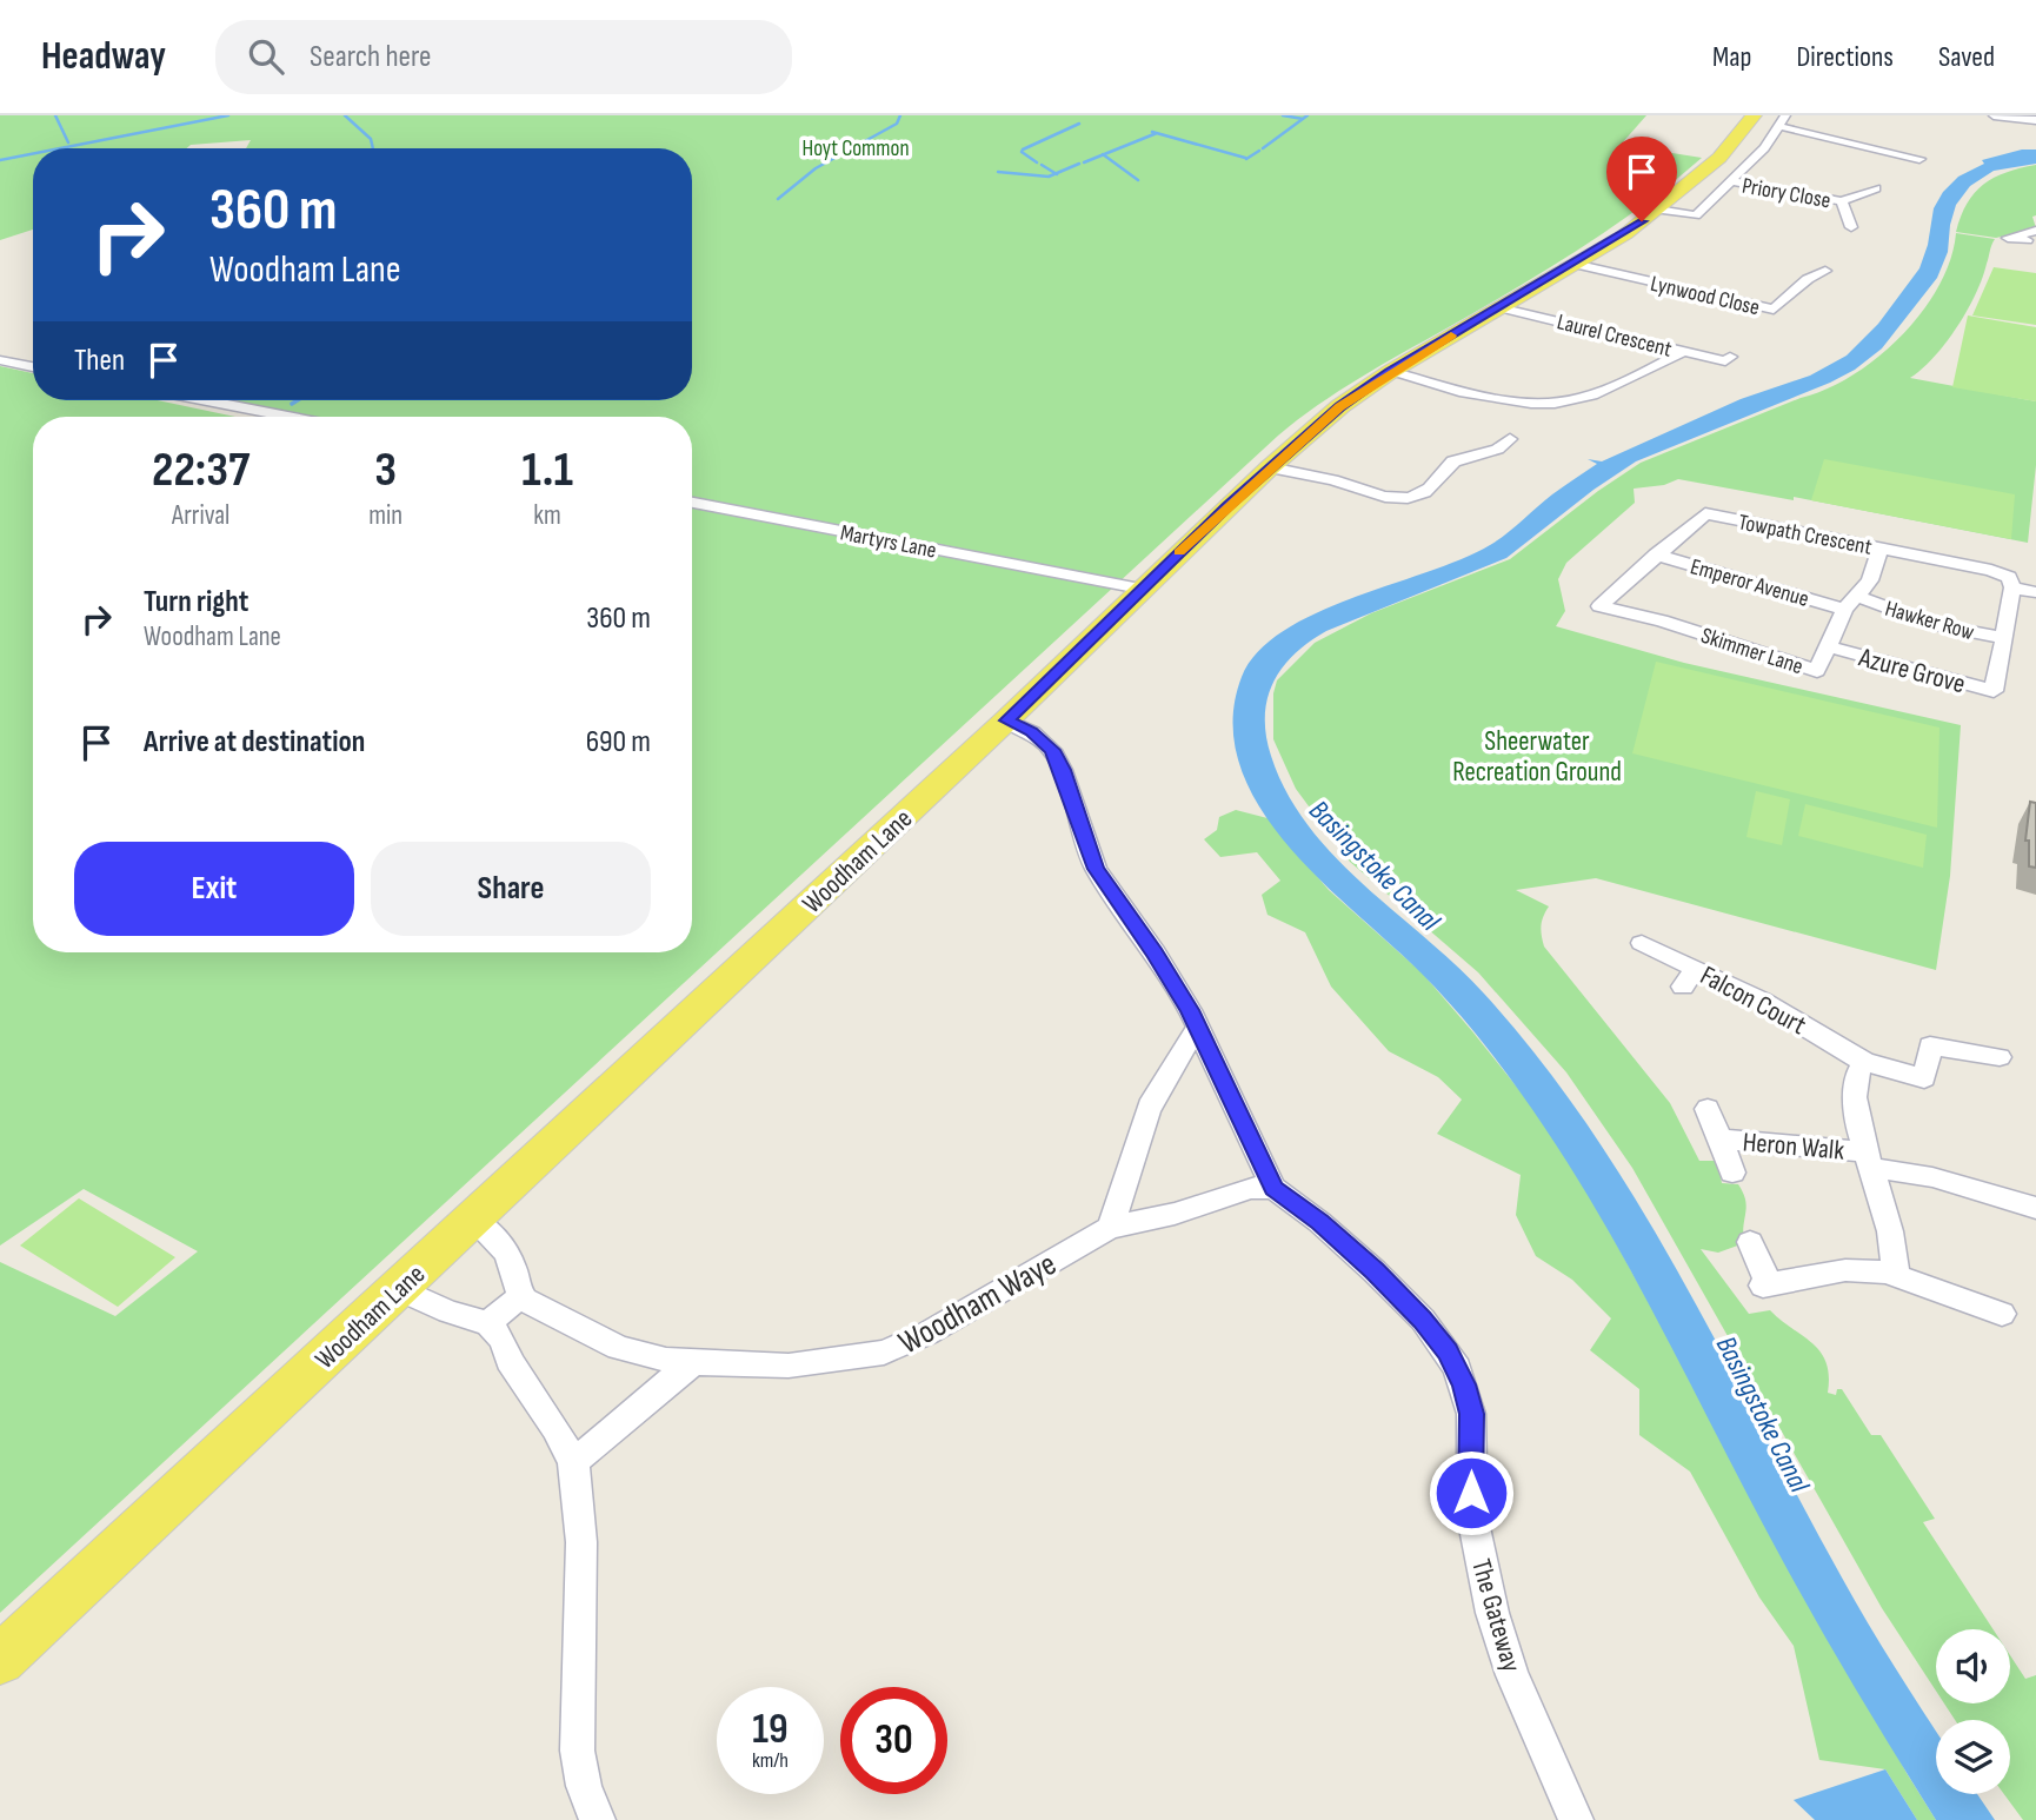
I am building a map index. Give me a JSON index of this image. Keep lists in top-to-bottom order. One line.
{"streets":{"main road":["Woodham Lane"],"street":["Priory Close","Lynwood Close","Laurel Crescent","Towpath Crescent","Martyrs Lane","Emperor Avenue","Hawker Row","Skimmer Lane","Azure Grove","Falcon Court","Heron Walk","Woodham Waye","The Gateway"]},"crossings":[["Priory Close","Woodham Lane"],["Lynwood Close","Woodham Lane"],["Laurel Crescent","Woodham Lane"],["Towpath Crescent","Emperor Avenue"],["Towpath Crescent","Hawker Row"],["Towpath Crescent","Skimmer Lane"],["Martyrs Lane","Woodham Lane"],["Emperor Avenue","Hawker Row"],["Emperor Avenue","Skimmer Lane"],["Hawker Row","Skimmer Lane"],["Hawker Row","Azure Grove"],["Skimmer Lane","Azure Grove"],["Woodham Lane","The Gateway"],["Woodham Waye","The Gateway"]],"water":["Basingstoke Canal"],"parks":["Hoyt Common","Sheerwater Recreation Ground"],"page":{"header":"Headway","search":"Search here","nav":["Map","Directions","Saved"],"turn":["360 m","Woodham Lane"],"then":"Then","eta":["22:37","Arrival","3","min","1.1","km"],"list":[{"name":"Turn right","note":"Woodham Lane","value":"360 m"},{"name":"Arrive at destination","value":"690 m"}],"buttons":["Exit","Share"],"speed":"19 km/h","limit":"30"}}
